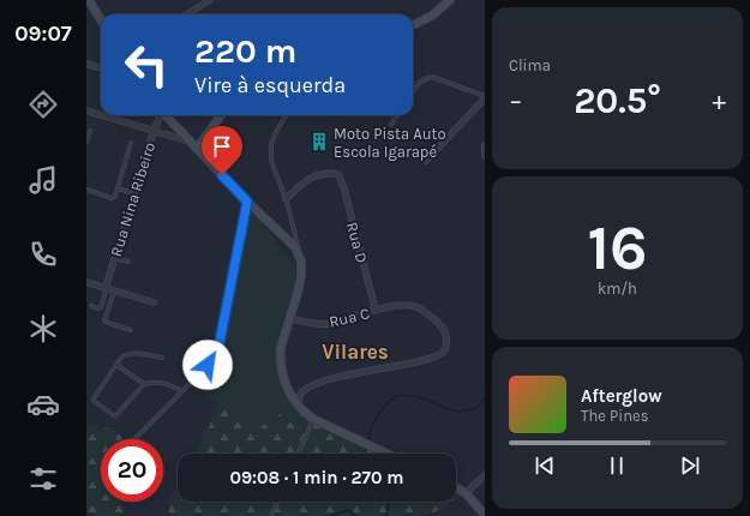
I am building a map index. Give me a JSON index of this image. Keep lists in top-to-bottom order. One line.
{"streets":{"street":["Rua Nina Ribeiro","Rua D","Rua C"]},"crossings":[["Rua D","Rua C"]],"districts":["Vilares"],"places":{"building":["Moto Pista Auto Escola Igarapé"]},"page":{"tabs":"09:07","tile":["Clima",["16","km/h"]],"turn":["220 m","Vire à esquerda"],"heat":["−","20.5°","+"],"song":["Afterglow","The Pines"],"limit":"20","trip":"09:08 · 1 min · 270 m"}}
